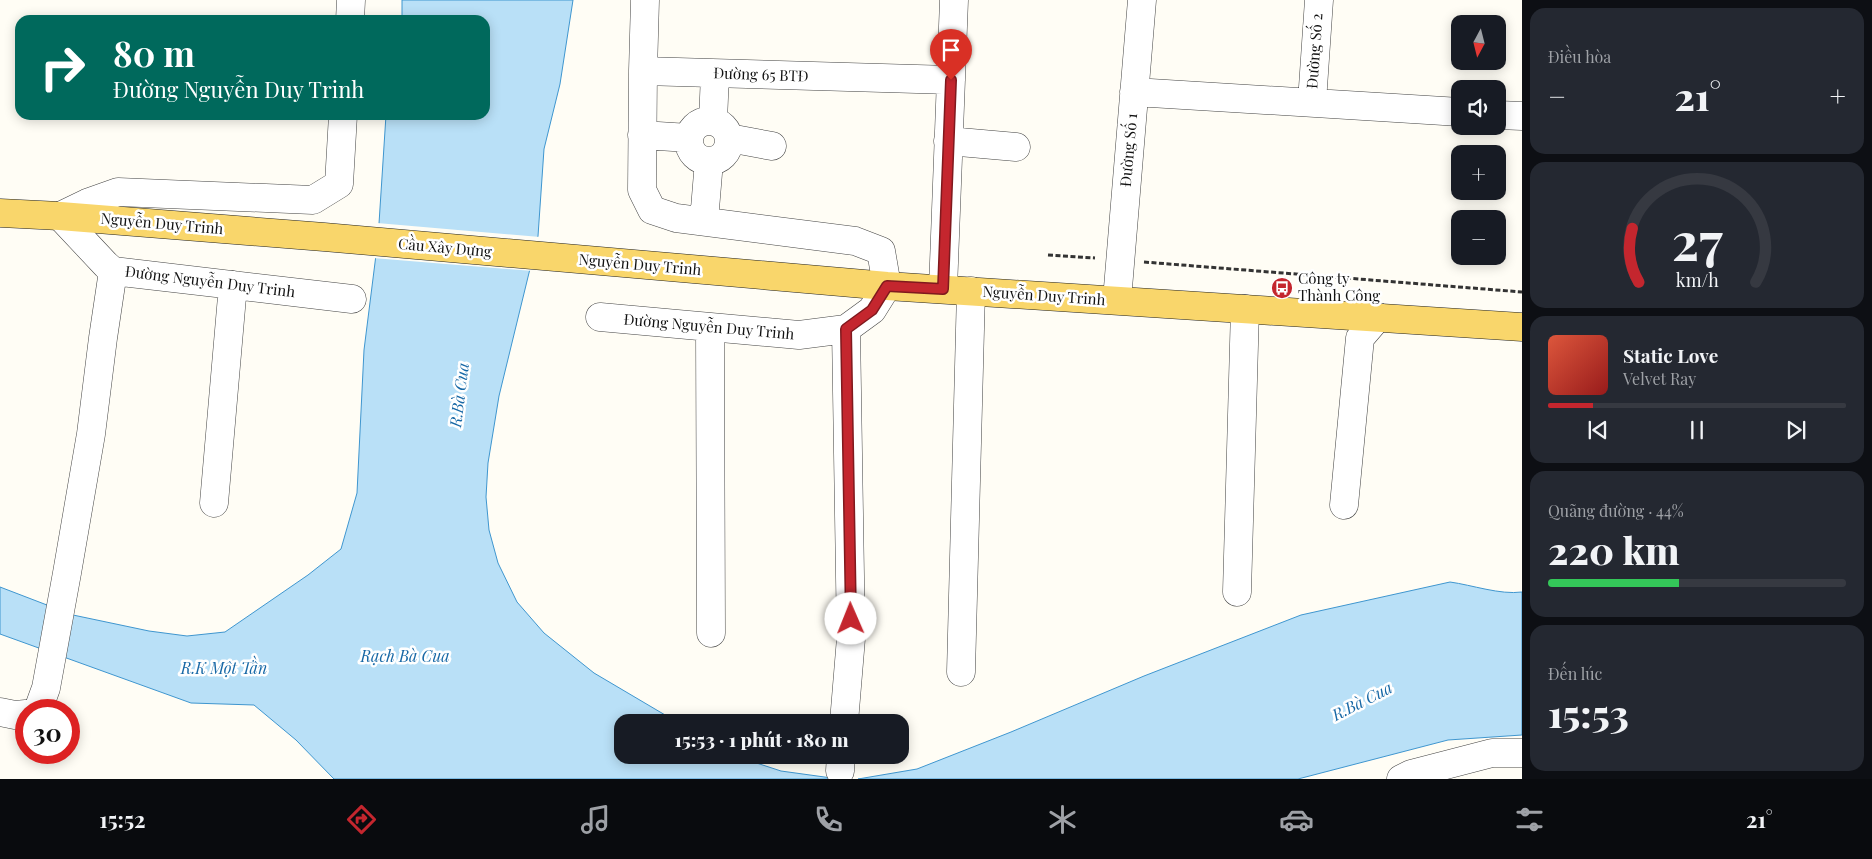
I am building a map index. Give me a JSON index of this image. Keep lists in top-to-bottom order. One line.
{"streets":{"main road":["Nguyễn Duy Trinh","Cầu Xây Dựng"],"street":["Đường Số 2","Đường 65 BTĐ","Đường Số 1","Đường Nguyễn Duy Trinh"]},"crossings":[["Đường Số 1","Nguyễn Duy Trinh"],["Nguyễn Duy Trinh","Cầu Xây Dựng"],["Nguyễn Duy Trinh","Đường Nguyễn Duy Trinh"]],"water":["R.Bà Cua","Rạch Bà Cua","R.K Một Tần"],"places":{"bus stop":["Công ty Thành Công"]},"north":"bottom","page":{"tile":["Điều hòa",["Quãng đường · 44%","220 km"],["Đến lúc","15:53"]],"map_buttons":["+","−"],"turn":["80 m","Đường Nguyễn Duy Trinh"],"heat":["−","21°","+"],"song":["Static Love","Velvet Ray"],"limit":"30","trip":"15:53 · 1 phút · 180 m","tabs":["15:52","21°"],"gauge":["27","km/h"]}}
